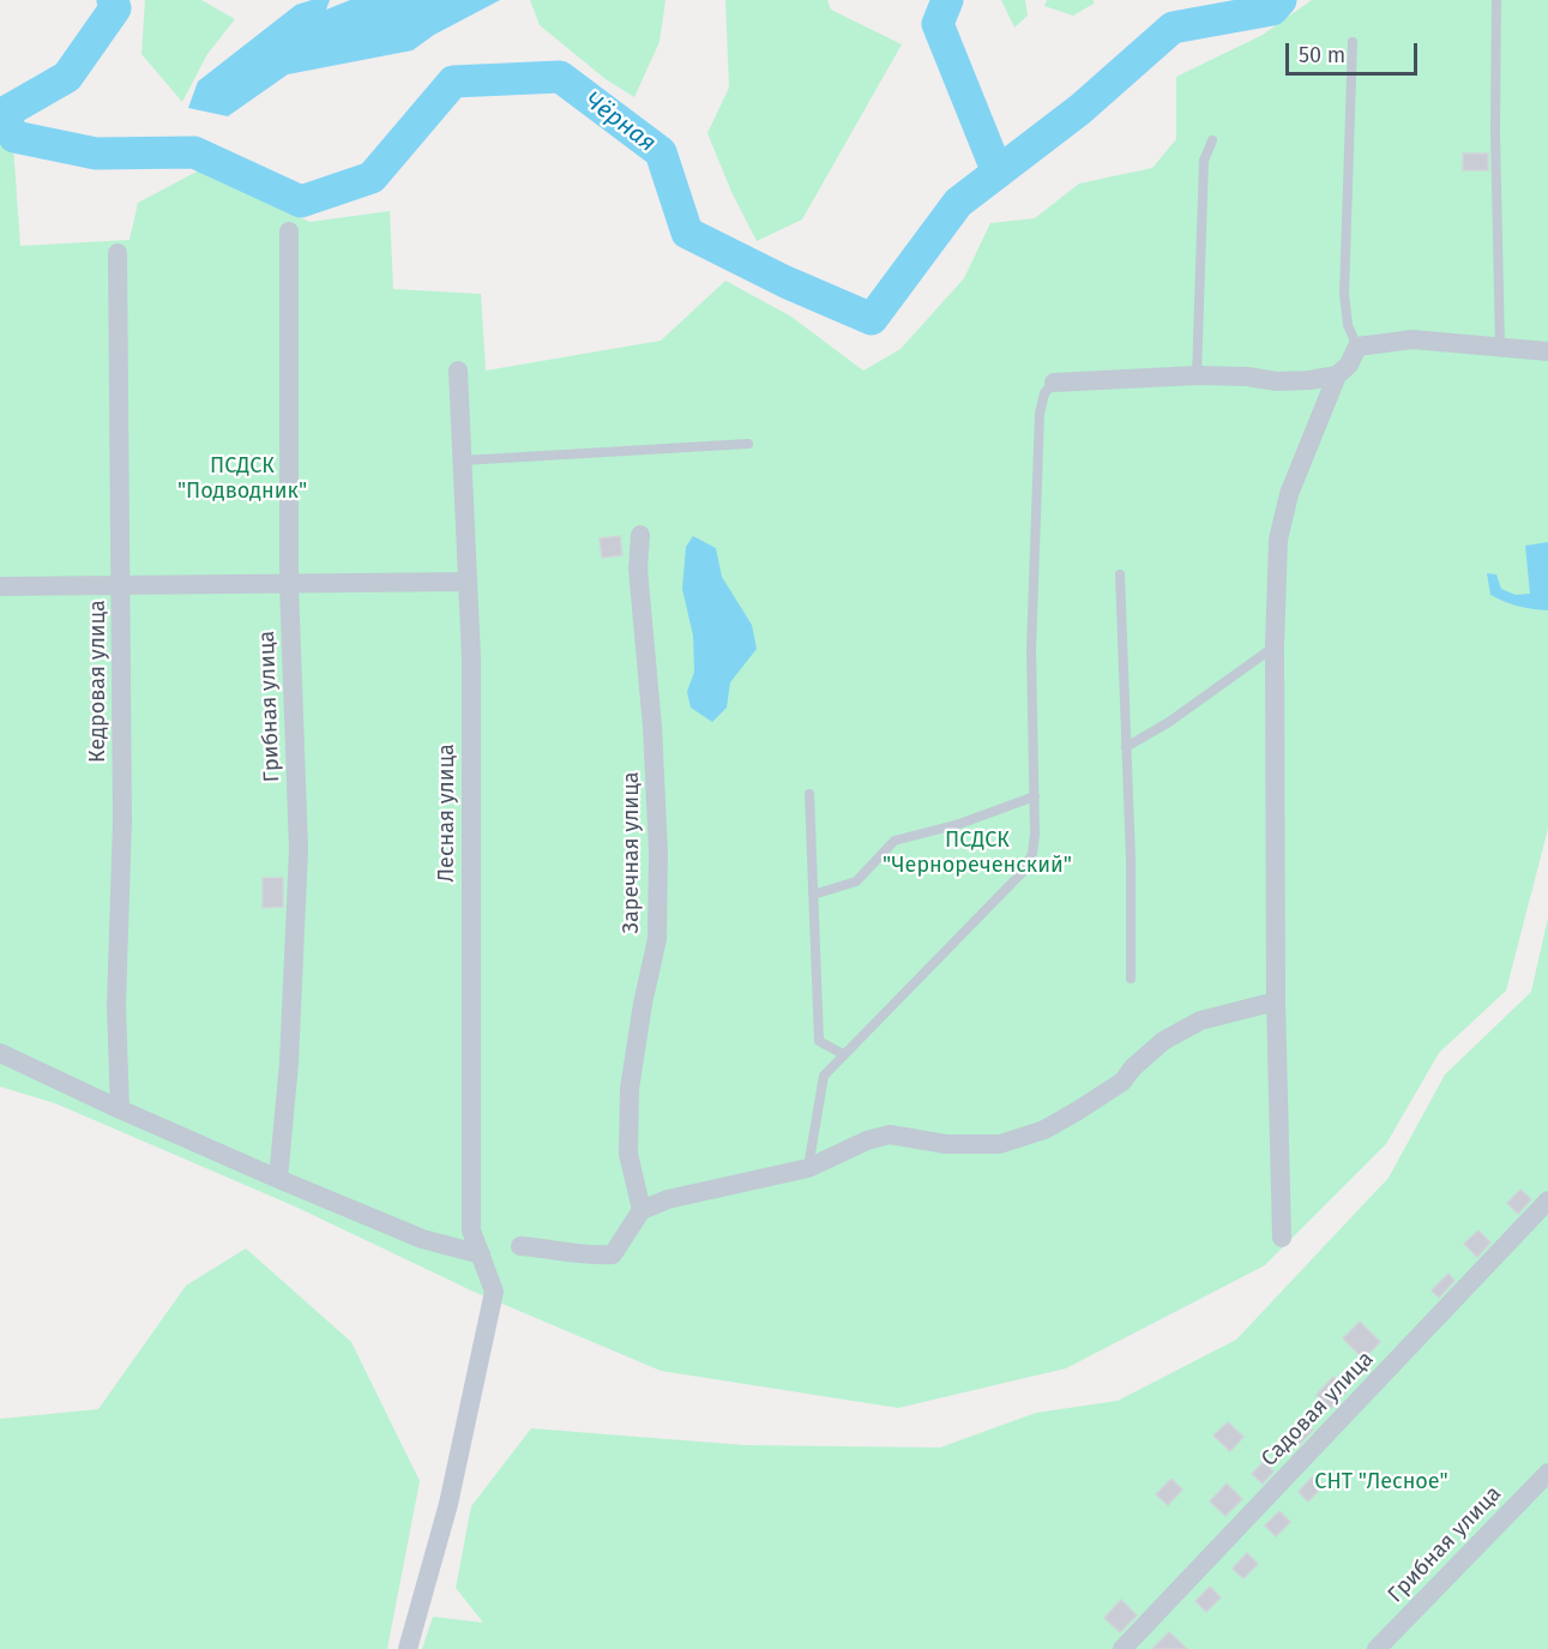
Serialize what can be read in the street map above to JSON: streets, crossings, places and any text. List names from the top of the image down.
{
  "streets": {
    "street": [
      "Кедровая улица",
      "Грибная улица",
      "Лесная улица",
      "Заречная улица",
      "Садовая улица"
    ]
  },
  "water": ["Чёрная"],
  "parks": ["ПСДСК \"Подводник\"", "ПСДСК \"Чернореченский\"", "СНТ \"Лесное\""],
  "scale_bar": "50 m"
}
